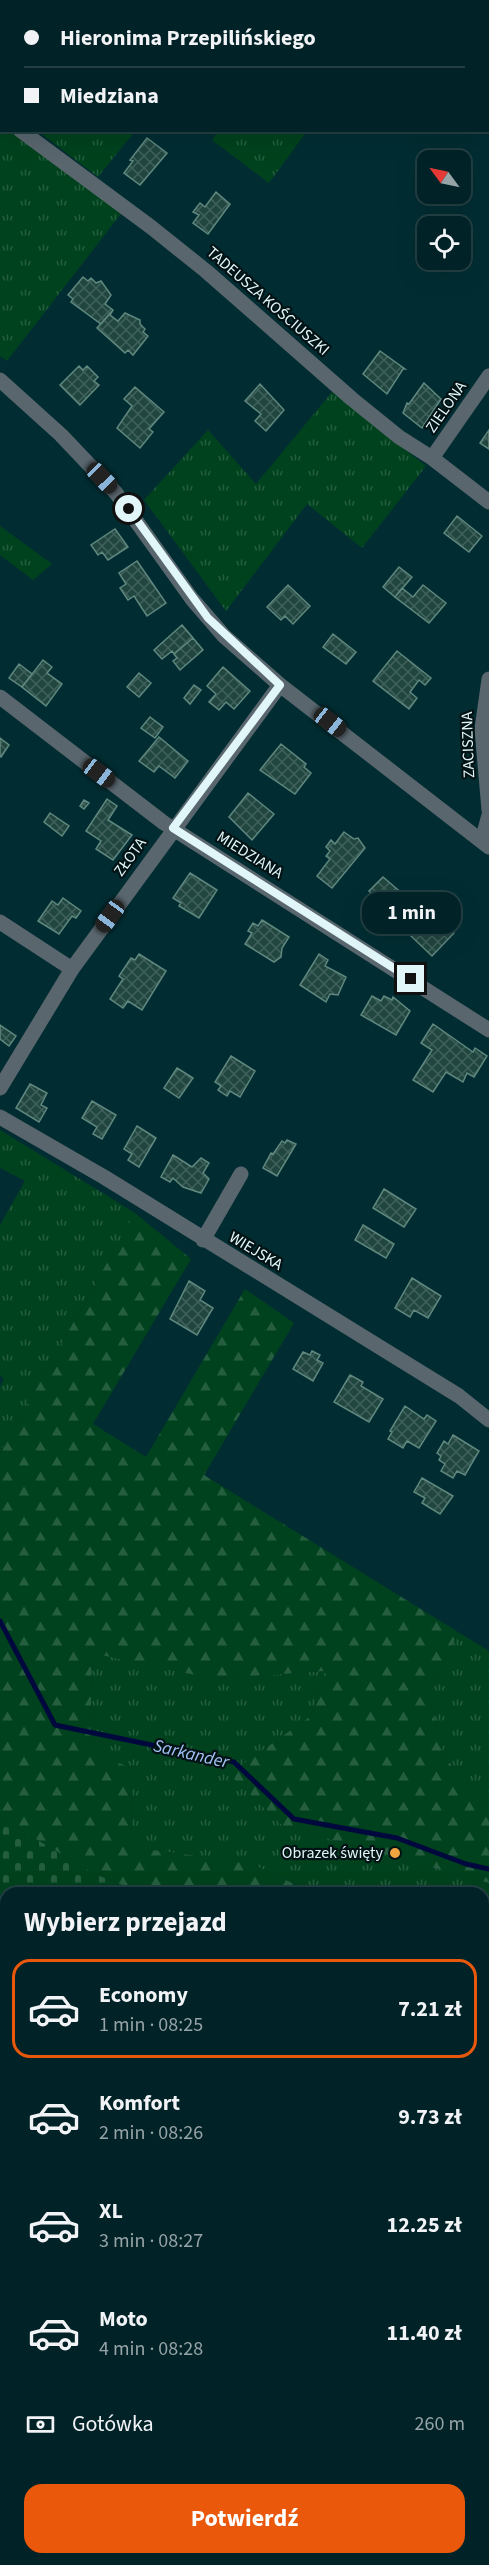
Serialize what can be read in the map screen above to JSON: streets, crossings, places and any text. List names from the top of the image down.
{
  "streets": {
    "street": [
      "TADEUSZA KOŚCIUSZKI",
      "ZIELONA",
      "ZACISZNA",
      "MIEDZIANA",
      "ZŁOTA",
      "WIEJSKA"
    ]
  },
  "crossings": [
    ["TADEUSZA KOŚCIUSZKI", "ZIELONA"],
    ["MIEDZIANA", "ZŁOTA"]
  ],
  "water": ["Sarkander"],
  "places": ["Obrazek święty"],
  "north": "top left",
  "page": {
    "banner": ["Hieronima Przepilińskiego", "Miedziana"],
    "bubble": "1 min",
    "heading": "Wybierz przejazd",
    "list": [
      {
        "name": "Economy",
        "note": "1 min · 08:25",
        "value": "7.21 zł"
      },
      {
        "name": "Komfort",
        "note": "2 min · 08:26",
        "value": "9.73 zł"
      },
      {
        "name": "XL",
        "note": "3 min · 08:27",
        "value": "12.25 zł"
      },
      {
        "name": "Moto",
        "note": "4 min · 08:28",
        "value": "11.40 zł"
      }
    ],
    "pay": ["Gotówka", "260 m"],
    "buttons": "Potwierdź"
  }
}
